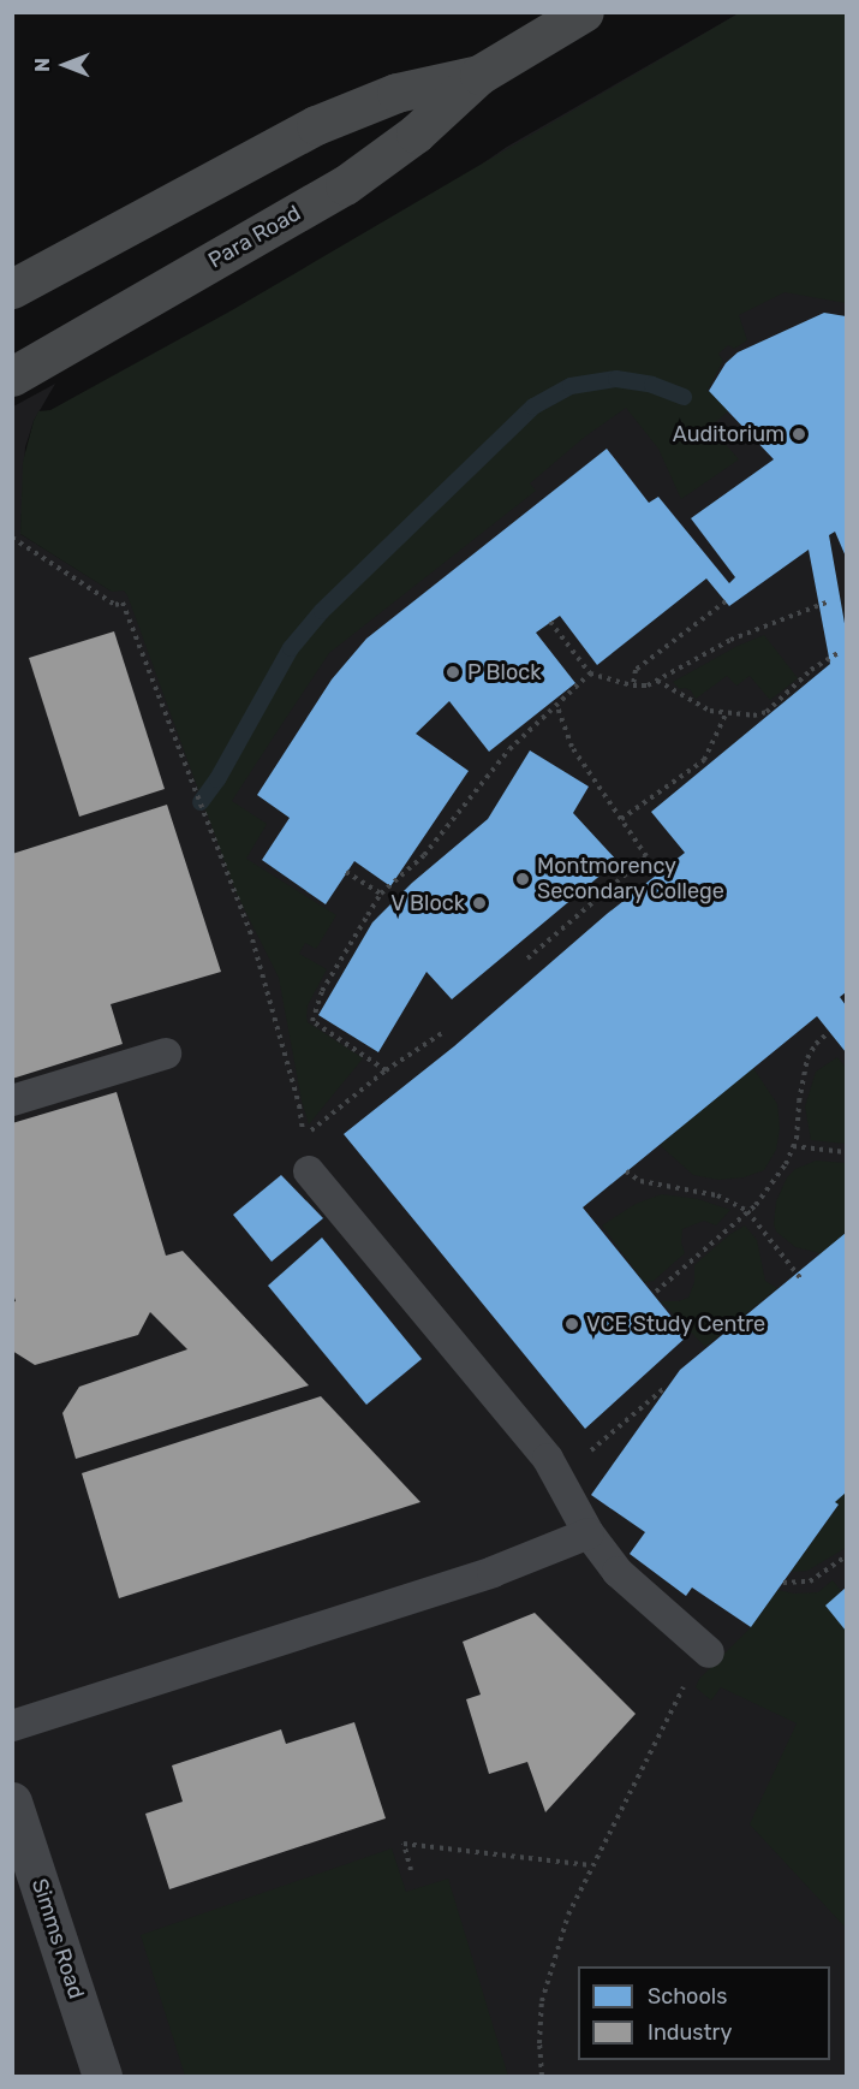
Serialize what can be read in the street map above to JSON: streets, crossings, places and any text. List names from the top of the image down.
{
  "streets": {
    "main road": ["Para Road"],
    "street": ["Simms Road"]
  },
  "places": [
    "Auditorium",
    "P Block",
    "Montmorency Secondary College",
    "V Block",
    "VCE Study Centre"
  ],
  "legend": ["Schools", "Industry"],
  "north": "left"
}
